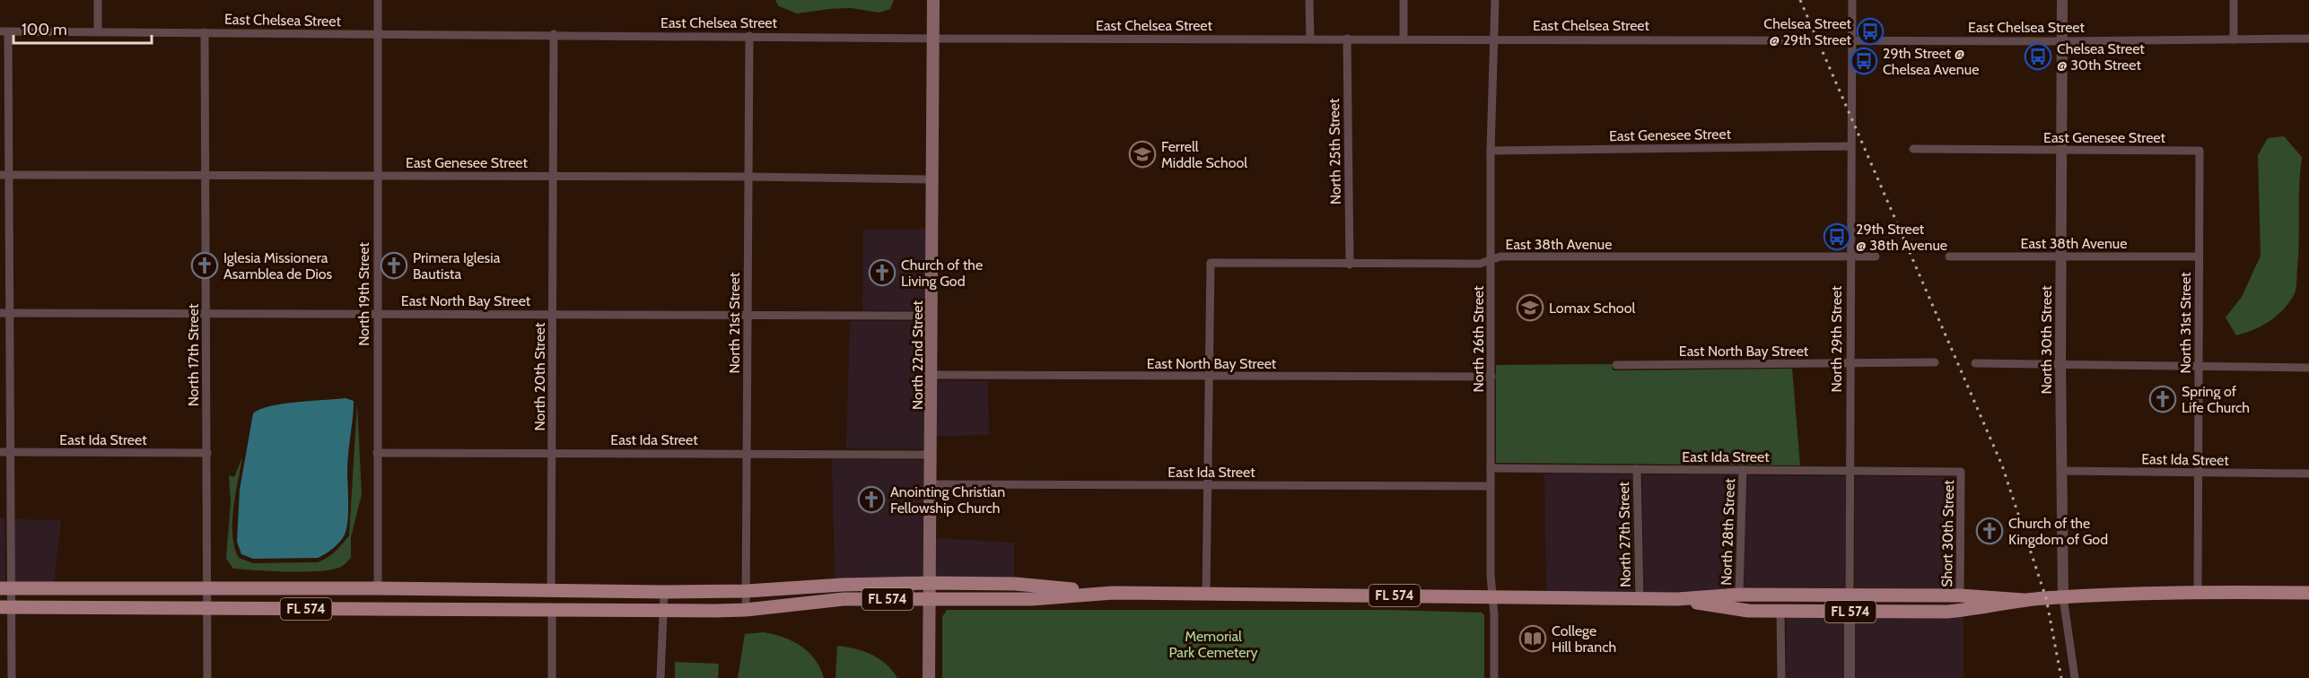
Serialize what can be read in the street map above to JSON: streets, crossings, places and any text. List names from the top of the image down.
{
  "streets": {
    "main road": ["North 22nd Street", "FL 574"],
    "street": [
      "East Chelsea Street",
      "East Genesee Street",
      "North 25th Street",
      "East 38th Avenue",
      "North 19th Street",
      "East North Bay Street",
      "North 21st Street",
      "North 31st Street",
      "North 26th Street",
      "North 29th Street",
      "North 30th Street",
      "North 17th Street",
      "North 20th Street",
      "East Ida Street",
      "North 28th Street",
      "Short 30th Street",
      "North 27th Street"
    ]
  },
  "crossings": [
    ["East Chelsea Street", "North 25th Street"],
    ["East Chelsea Street", "North 19th Street"],
    ["East Chelsea Street", "North 21st Street"],
    ["East Chelsea Street", "North 26th Street"],
    ["East Chelsea Street", "North 29th Street"],
    ["East Chelsea Street", "North 30th Street"],
    ["East Chelsea Street", "North 17th Street"],
    ["East Chelsea Street", "North 22nd Street"],
    ["East Chelsea Street", "North 20th Street"],
    ["East Genesee Street", "North 19th Street"],
    ["East Genesee Street", "North 21st Street"],
    ["East Genesee Street", "North 31st Street"],
    ["East Genesee Street", "North 26th Street"],
    ["East Genesee Street", "North 29th Street"],
    ["East Genesee Street", "North 30th Street"],
    ["East Genesee Street", "North 17th Street"],
    ["East Genesee Street", "North 22nd Street"],
    ["East Genesee Street", "North 20th Street"],
    ["North 25th Street", "East 38th Avenue"],
    ["East 38th Avenue", "East North Bay Street"],
    ["East 38th Avenue", "North 31st Street"],
    ["East 38th Avenue", "North 26th Street"],
    ["East 38th Avenue", "North 29th Street"],
    ["East 38th Avenue", "North 30th Street"],
    ["North 19th Street", "East North Bay Street"],
    ["North 19th Street", "East Ida Street"],
    ["North 19th Street", "FL 574"],
    ["East North Bay Street", "North 21st Street"],
    ["East North Bay Street", "North 26th Street"],
    ["East North Bay Street", "North 29th Street"],
    ["East North Bay Street", "North 17th Street"],
    ["East North Bay Street", "North 22nd Street"],
    ["East North Bay Street", "North 20th Street"],
    ["North 21st Street", "East Ida Street"],
    ["North 21st Street", "FL 574"],
    ["North 31st Street", "East Ida Street"],
    ["North 31st Street", "FL 574"],
    ["North 26th Street", "East Ida Street"],
    ["North 26th Street", "FL 574"],
    ["North 29th Street", "East Ida Street"],
    ["North 29th Street", "FL 574"],
    ["North 30th Street", "East Ida Street"],
    ["North 30th Street", "FL 574"],
    ["North 17th Street", "East Ida Street"],
    ["North 17th Street", "FL 574"],
    ["North 22nd Street", "East Ida Street"],
    ["North 22nd Street", "FL 574"],
    ["North 20th Street", "East Ida Street"],
    ["North 20th Street", "FL 574"],
    ["East Ida Street", "North 28th Street"],
    ["East Ida Street", "Short 30th Street"],
    ["East Ida Street", "North 27th Street"],
    ["North 28th Street", "FL 574"],
    ["Short 30th Street", "FL 574"],
    ["North 27th Street", "FL 574"]
  ],
  "parks": ["Memorial Park Cemetery"],
  "places": {
    "bus stop": [
      "Chelsea Street @ 29th Street",
      "Chelsea Street @ 30th Street",
      "29th Street @ Chelsea Avenue",
      "29th Street @ 38th Avenue"
    ],
    "school or university": ["Ferrell Middle School", "Lomax School"],
    "church": [
      "Iglesia Missionera Asamblea de Dios",
      "Primera Iglesia Bautista",
      "Church of the Living God",
      "Spring of Life Church",
      "Anointing Christian Fellowship Church",
      "Church of the Kingdom of God"
    ],
    "library": ["College Hill branch"]
  },
  "scale_bar": "100 m"
}
